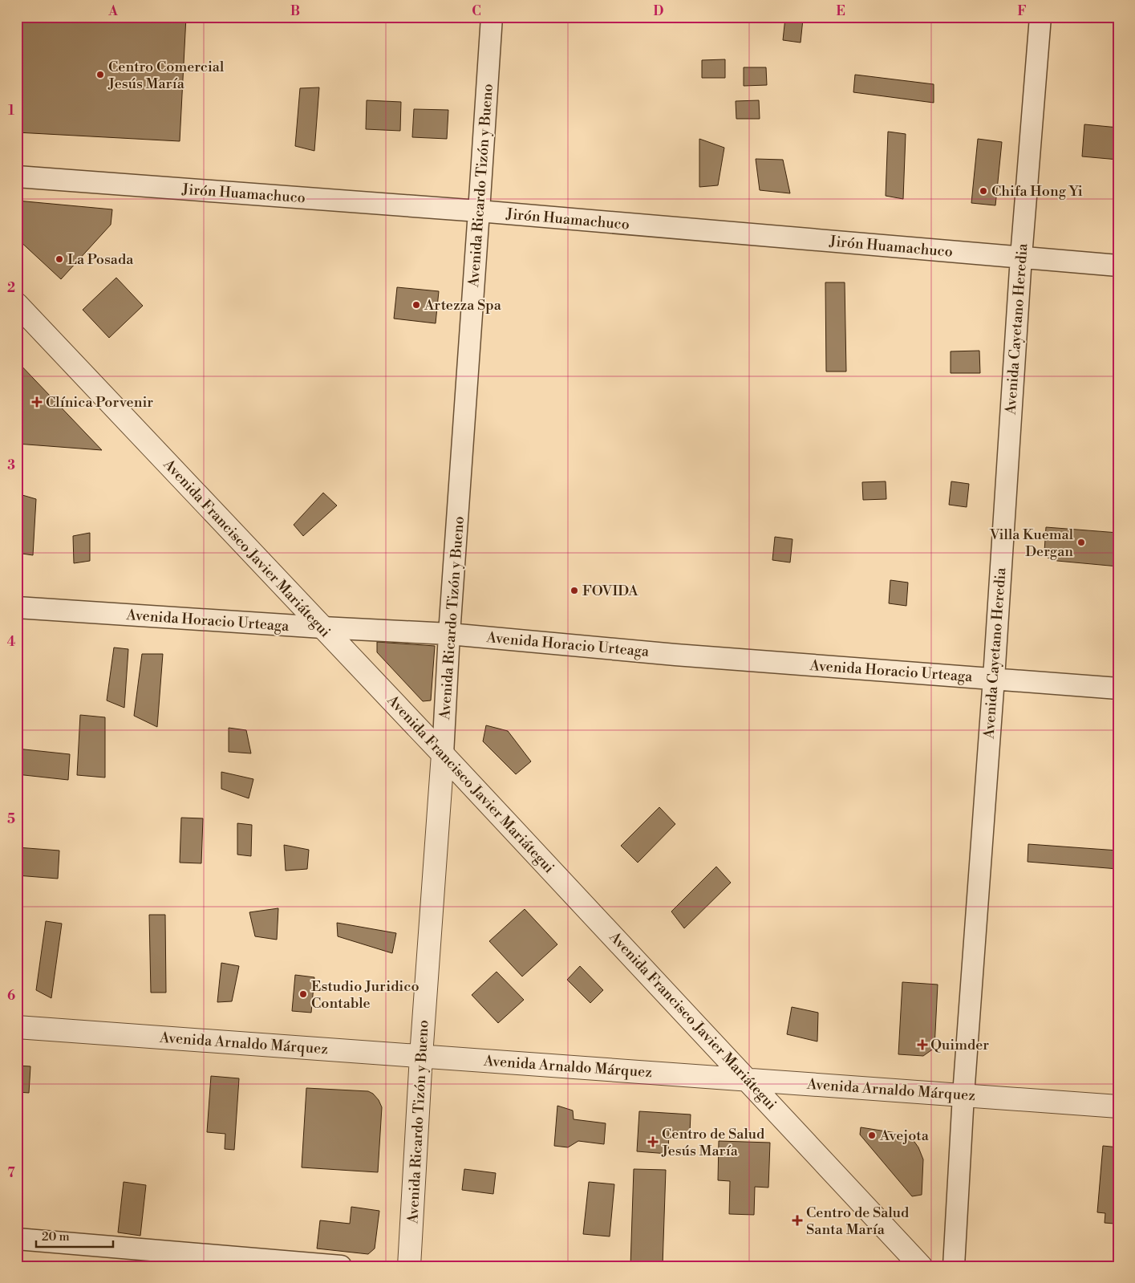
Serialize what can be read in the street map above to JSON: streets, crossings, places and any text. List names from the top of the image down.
{
  "streets": {
    "street": [
      "Avenida Ricardo Tizón y Bueno",
      "Jirón Huamachuco",
      "Avenida Cayetano Heredia",
      "Avenida Francisco Javier Mariátegui",
      "Avenida Horacio Urteaga",
      "Avenida Arnaldo Márquez"
    ]
  },
  "crossings": [
    ["Avenida Ricardo Tizón y Bueno", "Jirón Huamachuco"],
    ["Avenida Ricardo Tizón y Bueno", "Avenida Francisco Javier Mariátegui"],
    ["Avenida Ricardo Tizón y Bueno", "Avenida Horacio Urteaga"],
    ["Avenida Ricardo Tizón y Bueno", "Avenida Arnaldo Márquez"],
    ["Jirón Huamachuco", "Avenida Cayetano Heredia"],
    ["Avenida Cayetano Heredia", "Avenida Horacio Urteaga"],
    ["Avenida Cayetano Heredia", "Avenida Arnaldo Márquez"],
    ["Avenida Francisco Javier Mariátegui", "Avenida Horacio Urteaga"],
    ["Avenida Francisco Javier Mariátegui", "Avenida Arnaldo Márquez"]
  ],
  "places": {
    "other": [
      "Centro Comercial Jesús María",
      "Chifa Hong Yi",
      "La Posada",
      "Artezza Spa",
      "Villa Kuemal Dergan",
      "FOVIDA",
      "Estudio Juridico Contable",
      "Avejota"
    ],
    "health": [
      "Clínica Porvenir",
      "Quimder",
      "Centro de Salud Jesús María",
      "Centro de Salud Santa María"
    ]
  },
  "scale_bar": "20 m",
  "grid": {
    "columns": [
      "A",
      "B",
      "C",
      "D",
      "E",
      "F"
    ],
    "rows": [
      "1",
      "2",
      "3",
      "4",
      "5",
      "6",
      "7"
    ]
  }
}
